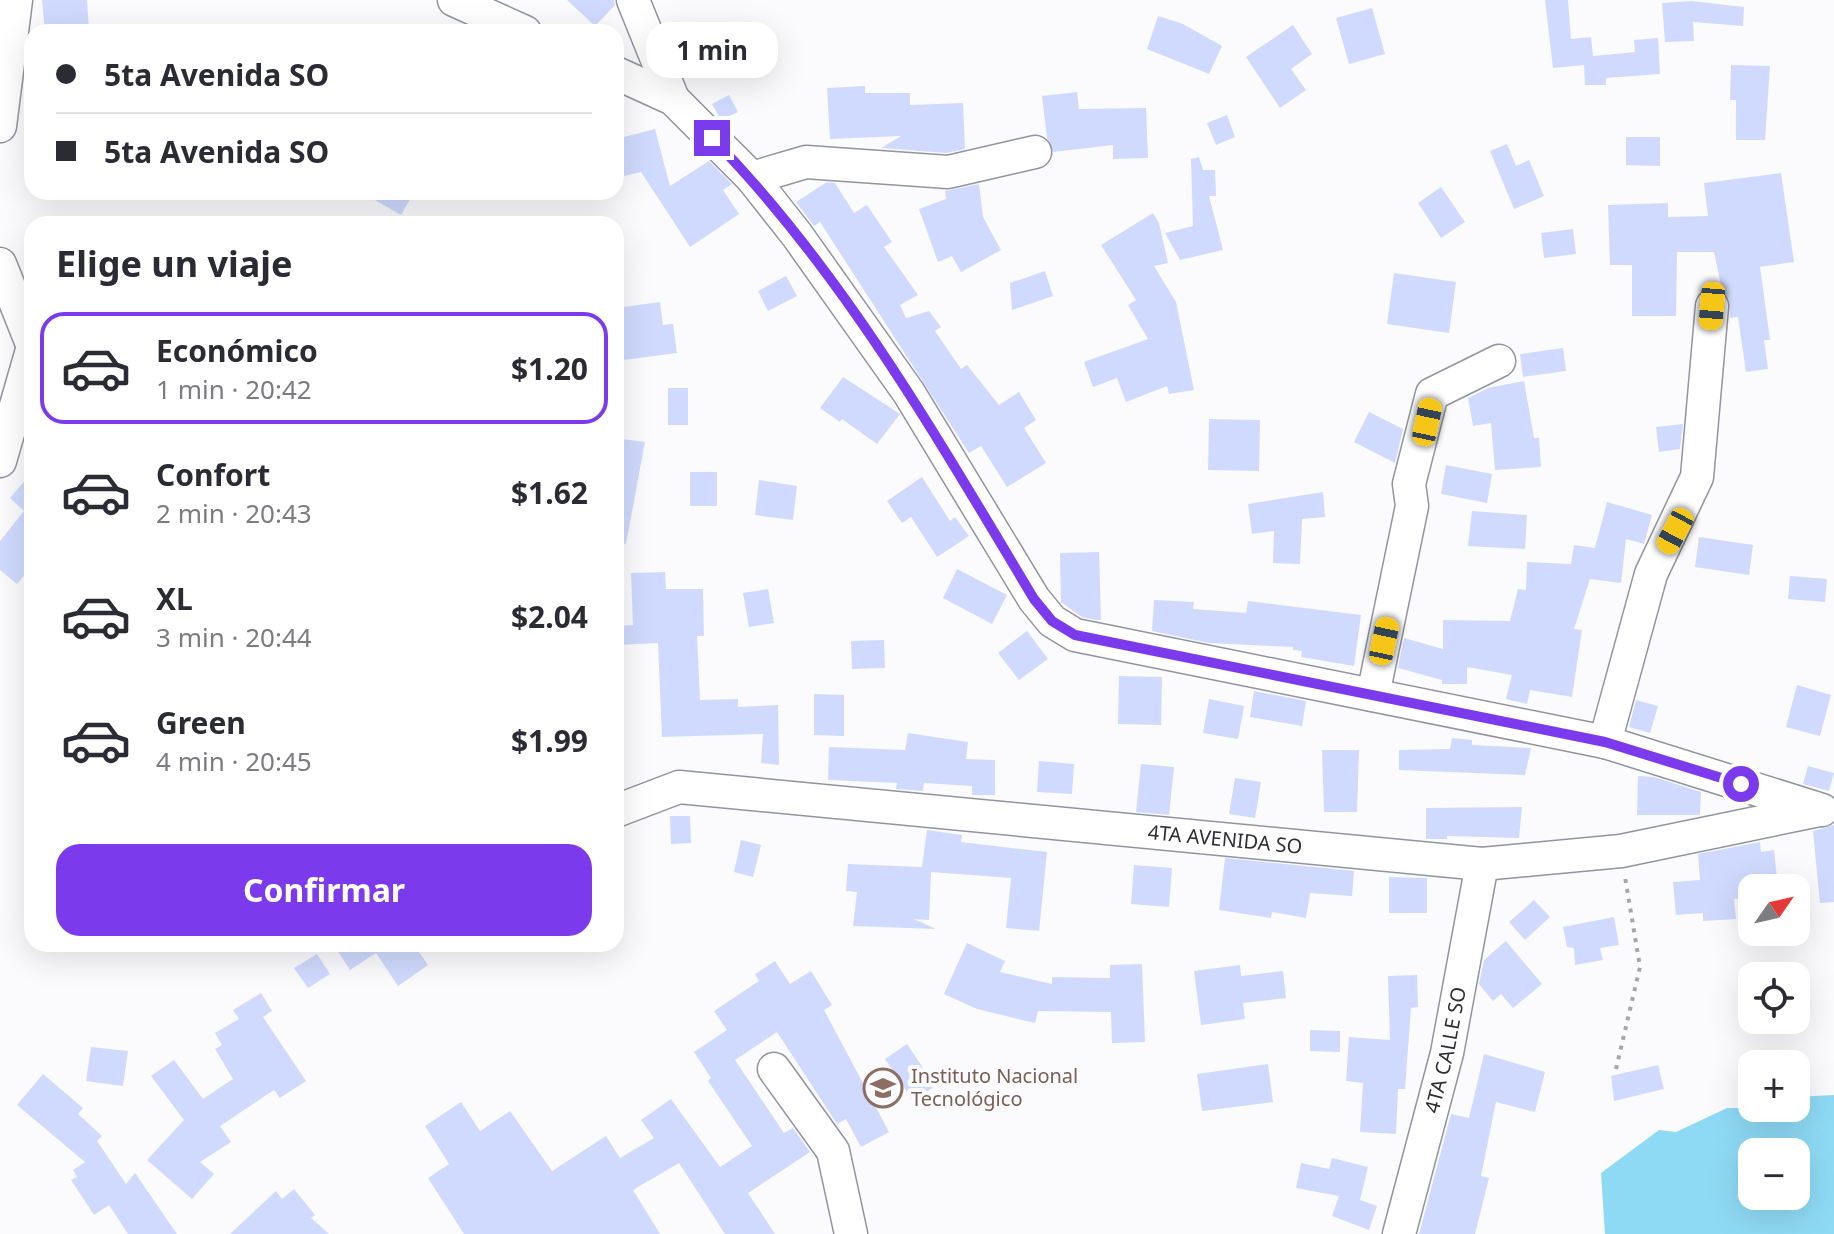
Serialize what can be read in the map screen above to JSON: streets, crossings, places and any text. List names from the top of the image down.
{
  "streets": {
    "street": ["4TA AVENIDA SO", "4TA CALLE SO"]
  },
  "crossings": [
    ["4TA AVENIDA SO", "4TA CALLE SO"]
  ],
  "places": {
    "school or university": ["Instituto Nacional Tecnológico"]
  },
  "north": "top right",
  "page": {
    "bubble": "1 min",
    "banner": ["5ta Avenida SO", "5ta Avenida SO"],
    "heading": "Elige un viaje",
    "list": [
      {
        "name": "Económico",
        "note": "1 min · 20:42",
        "value": "$1.20"
      },
      {
        "name": "Confort",
        "note": "2 min · 20:43",
        "value": "$1.62"
      },
      {
        "name": "XL",
        "note": "3 min · 20:44",
        "value": "$2.04"
      },
      {
        "name": "Green",
        "note": "4 min · 20:45",
        "value": "$1.99"
      }
    ],
    "buttons": "Confirmar",
    "map_buttons": ["+", "−"]
  }
}
